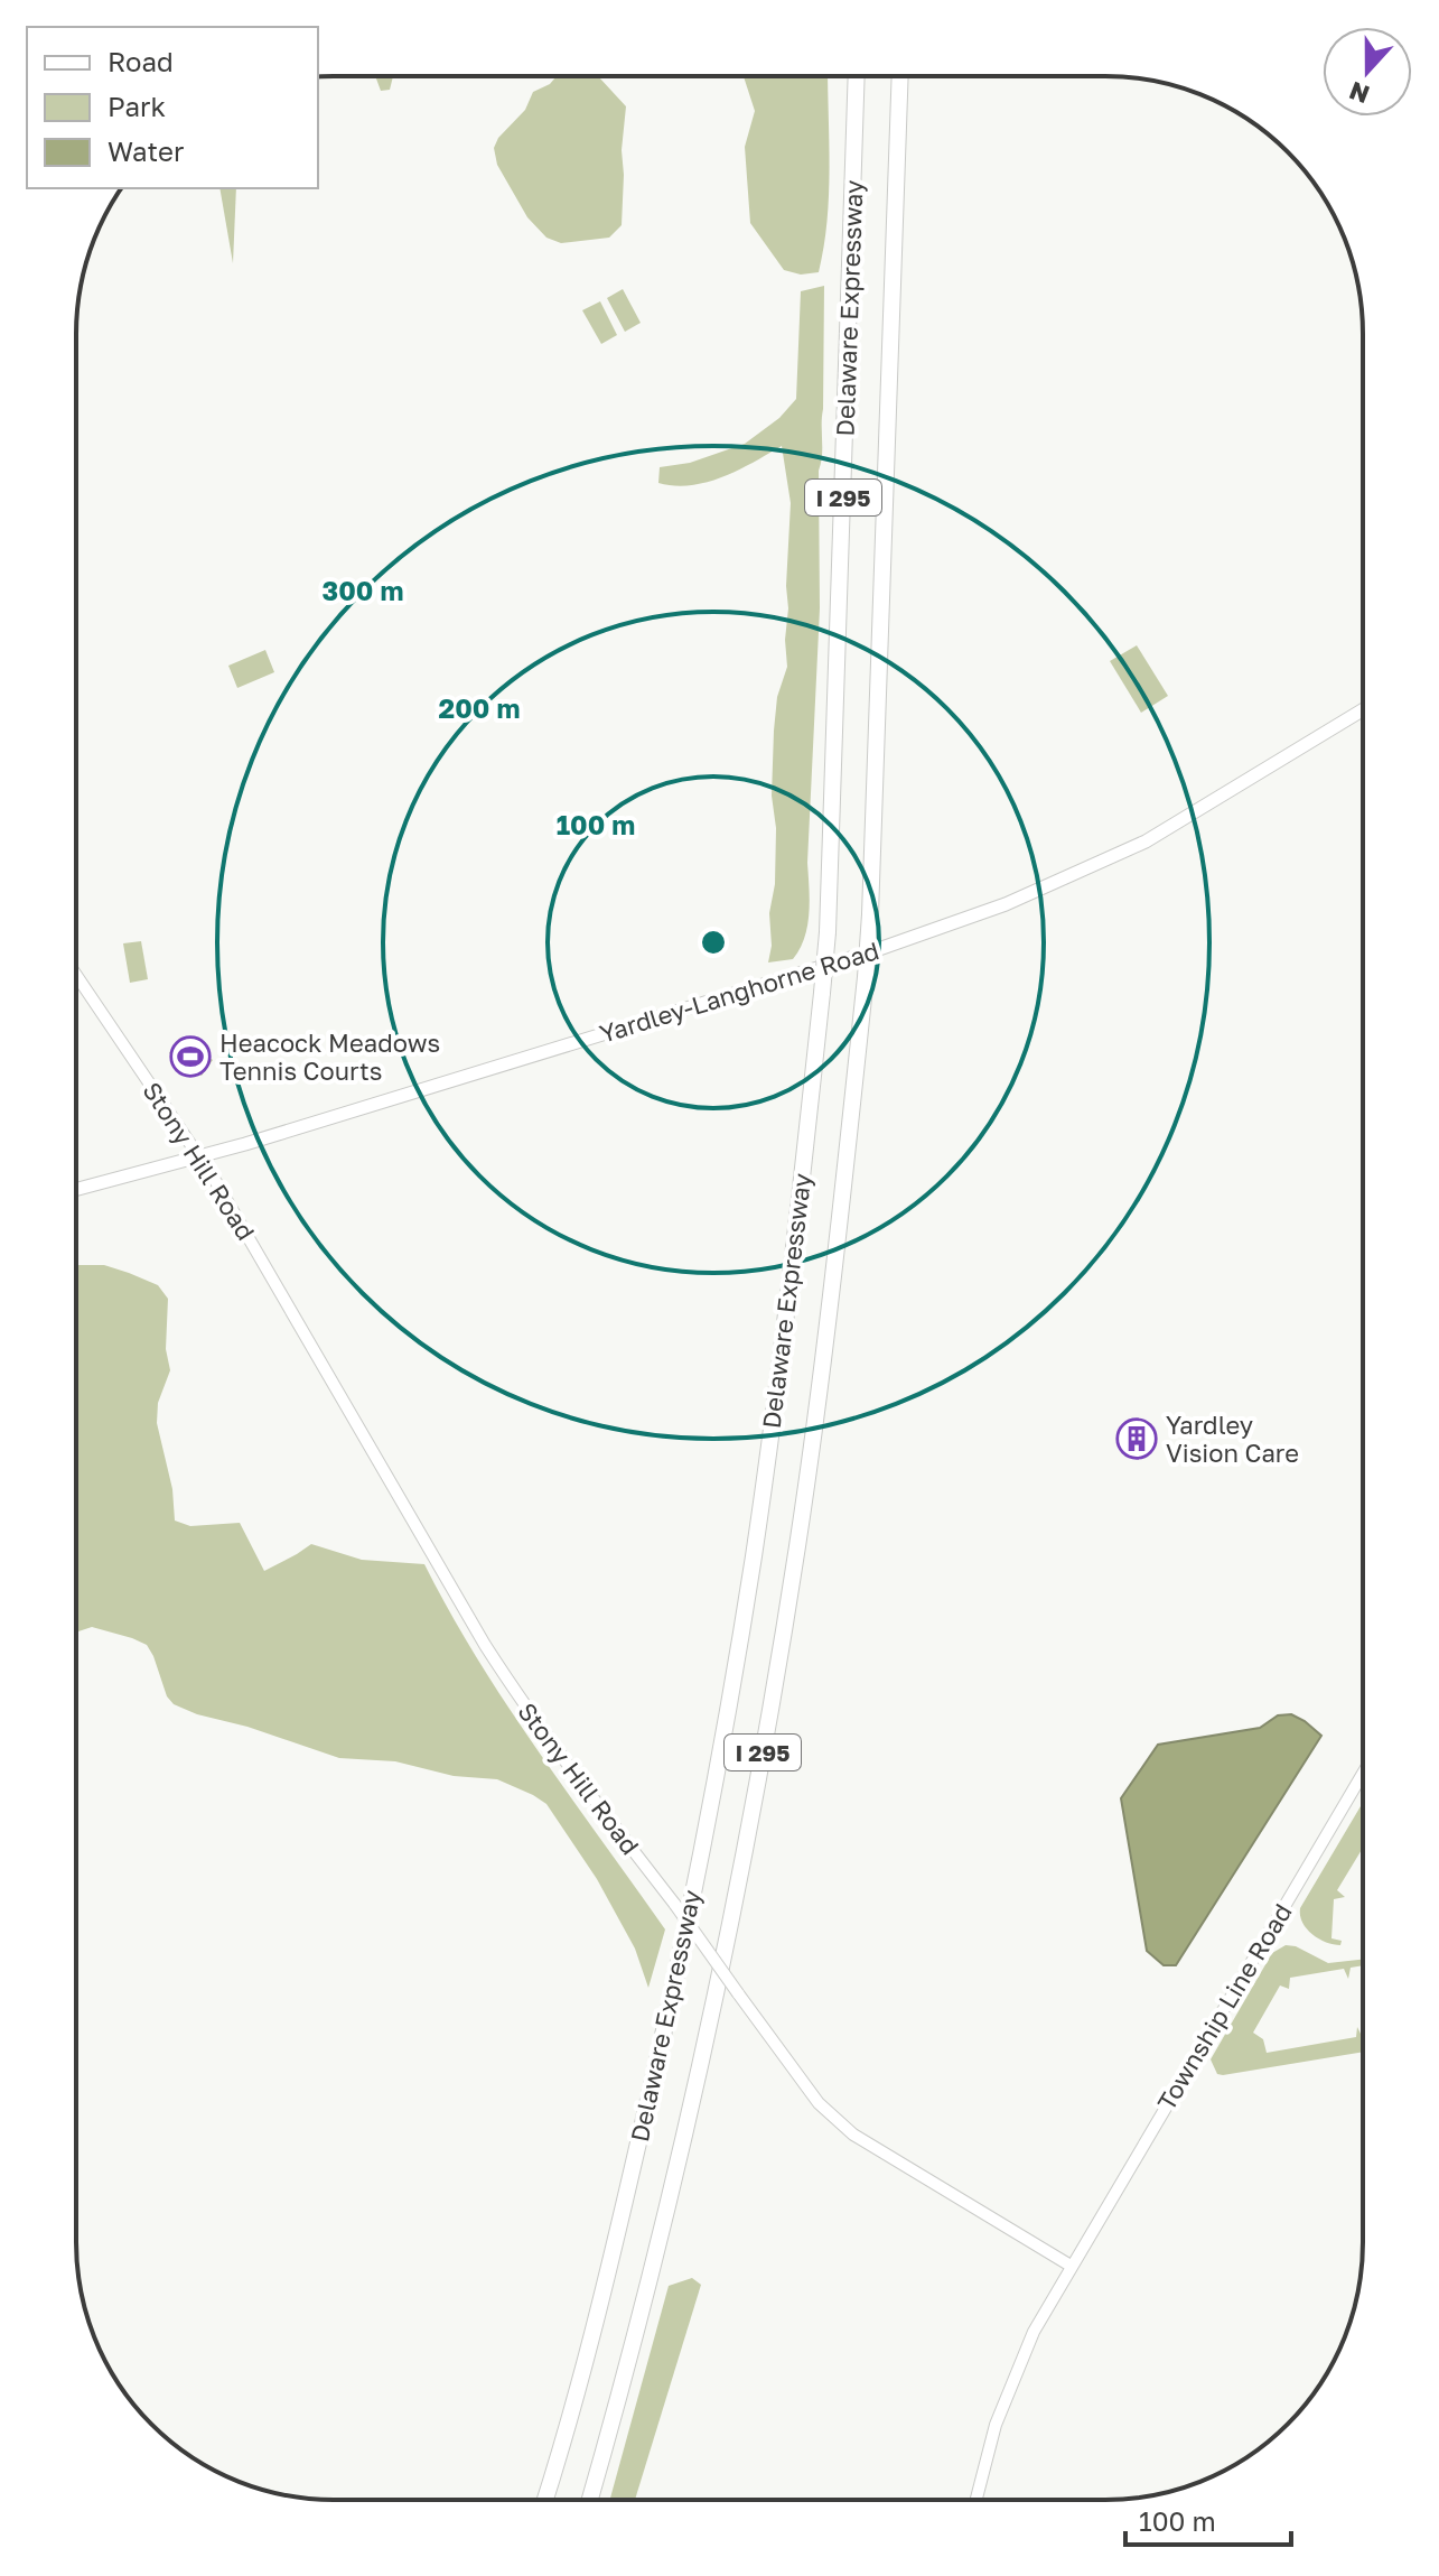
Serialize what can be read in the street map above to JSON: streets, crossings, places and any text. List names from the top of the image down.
{
  "streets": {
    "highway": ["Delaware Expressway", "I 295"],
    "main road": ["Yardley-Langhorne Road"],
    "street": ["Stony Hill Road", "Township Line Road"]
  },
  "crossings": [
    ["Yardley-Langhorne Road", "Stony Hill Road"],
    ["Stony Hill Road", "Township Line Road"]
  ],
  "places": {
    "sports": ["Heacock Meadows Tennis Courts"],
    "building": ["Yardley Vision Care"]
  },
  "legend": ["Road", "Park", "Water"],
  "scale_bar": "100 m",
  "north": "bottom",
  "rings": ["300 m", "200 m", "100 m"]
}
